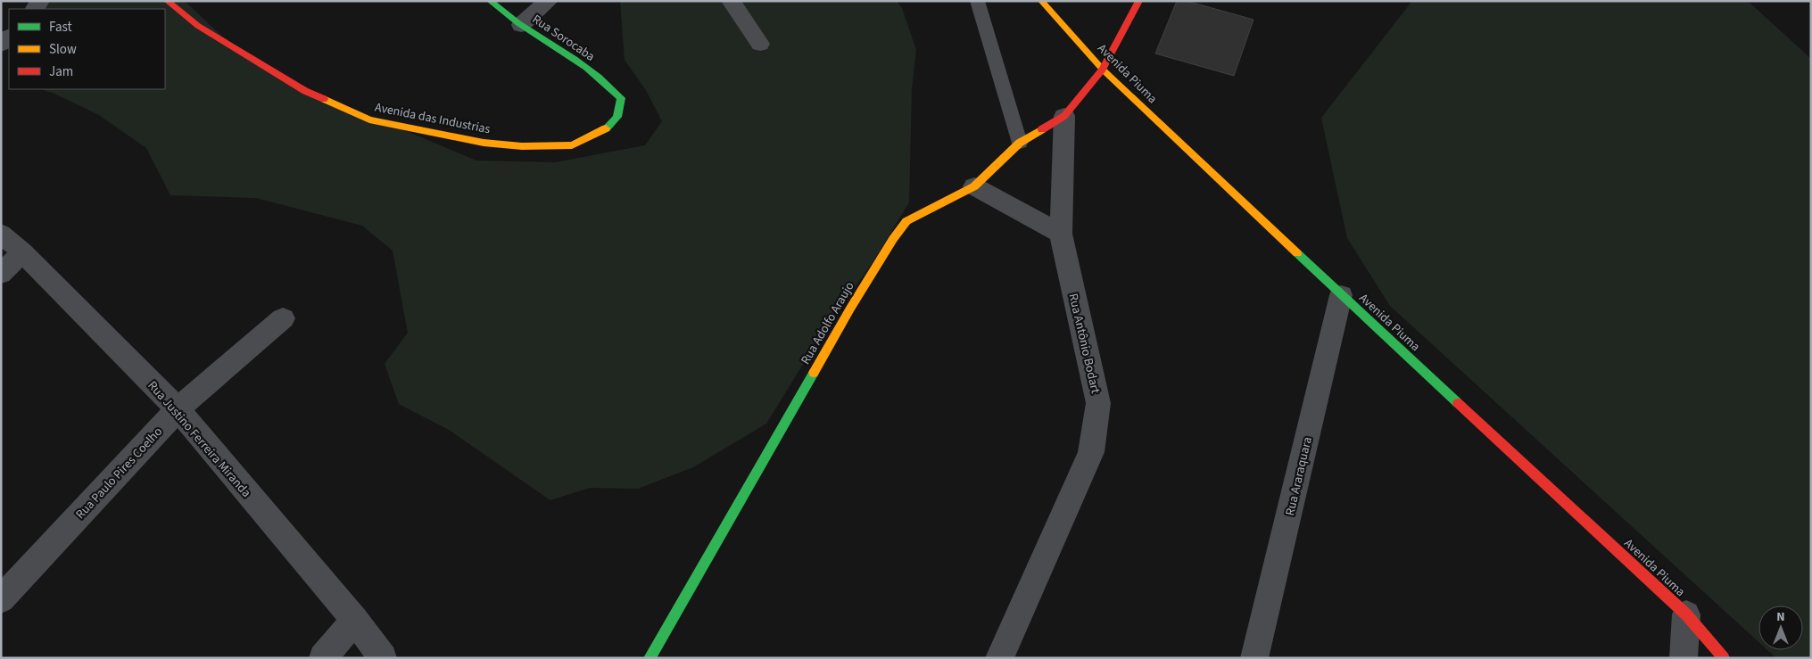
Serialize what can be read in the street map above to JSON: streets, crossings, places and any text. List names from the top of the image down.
{
  "streets": {
    "street": [
      "Rua Sorocaba",
      "Avenida Piuma",
      "Avenida das Industrias",
      "Rua Adolfo Araujo",
      "Rua Antônio Bodart",
      "Rua Justino Ferreira Miranda",
      "Rua Paulo Pires Coelho",
      "Rua Araraquara"
    ]
  },
  "crossings": [
    ["Rua Sorocaba", "Avenida das Industrias"],
    ["Avenida Piuma", "Rua Adolfo Araujo"],
    ["Avenida Piuma", "Rua Araraquara"],
    ["Rua Adolfo Araujo", "Rua Antônio Bodart"],
    ["Rua Justino Ferreira Miranda", "Rua Paulo Pires Coelho"]
  ],
  "legend": ["Fast", "Slow", "Jam"],
  "north": "top"
}
